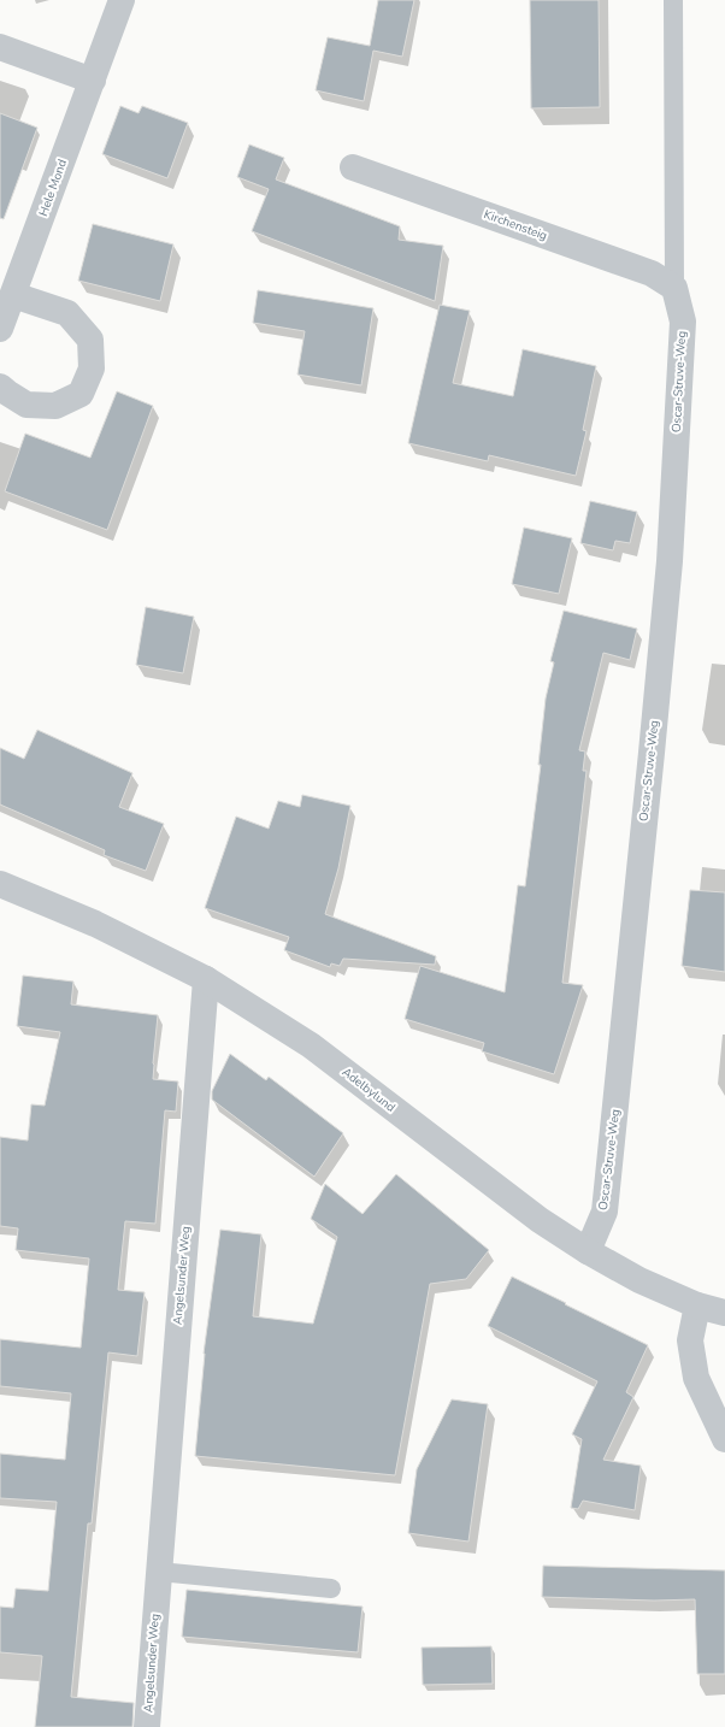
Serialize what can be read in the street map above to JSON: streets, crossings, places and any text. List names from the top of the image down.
{
  "streets": {
    "street": [
      "Hele Mond",
      "Kirchensteig",
      "Oscar-Struve-Weg",
      "Adelbylund",
      "Angelsunder Weg"
    ]
  },
  "crossings": [
    ["Kirchensteig", "Oscar-Struve-Weg"],
    ["Oscar-Struve-Weg", "Adelbylund"],
    ["Adelbylund", "Angelsunder Weg"]
  ]
}
